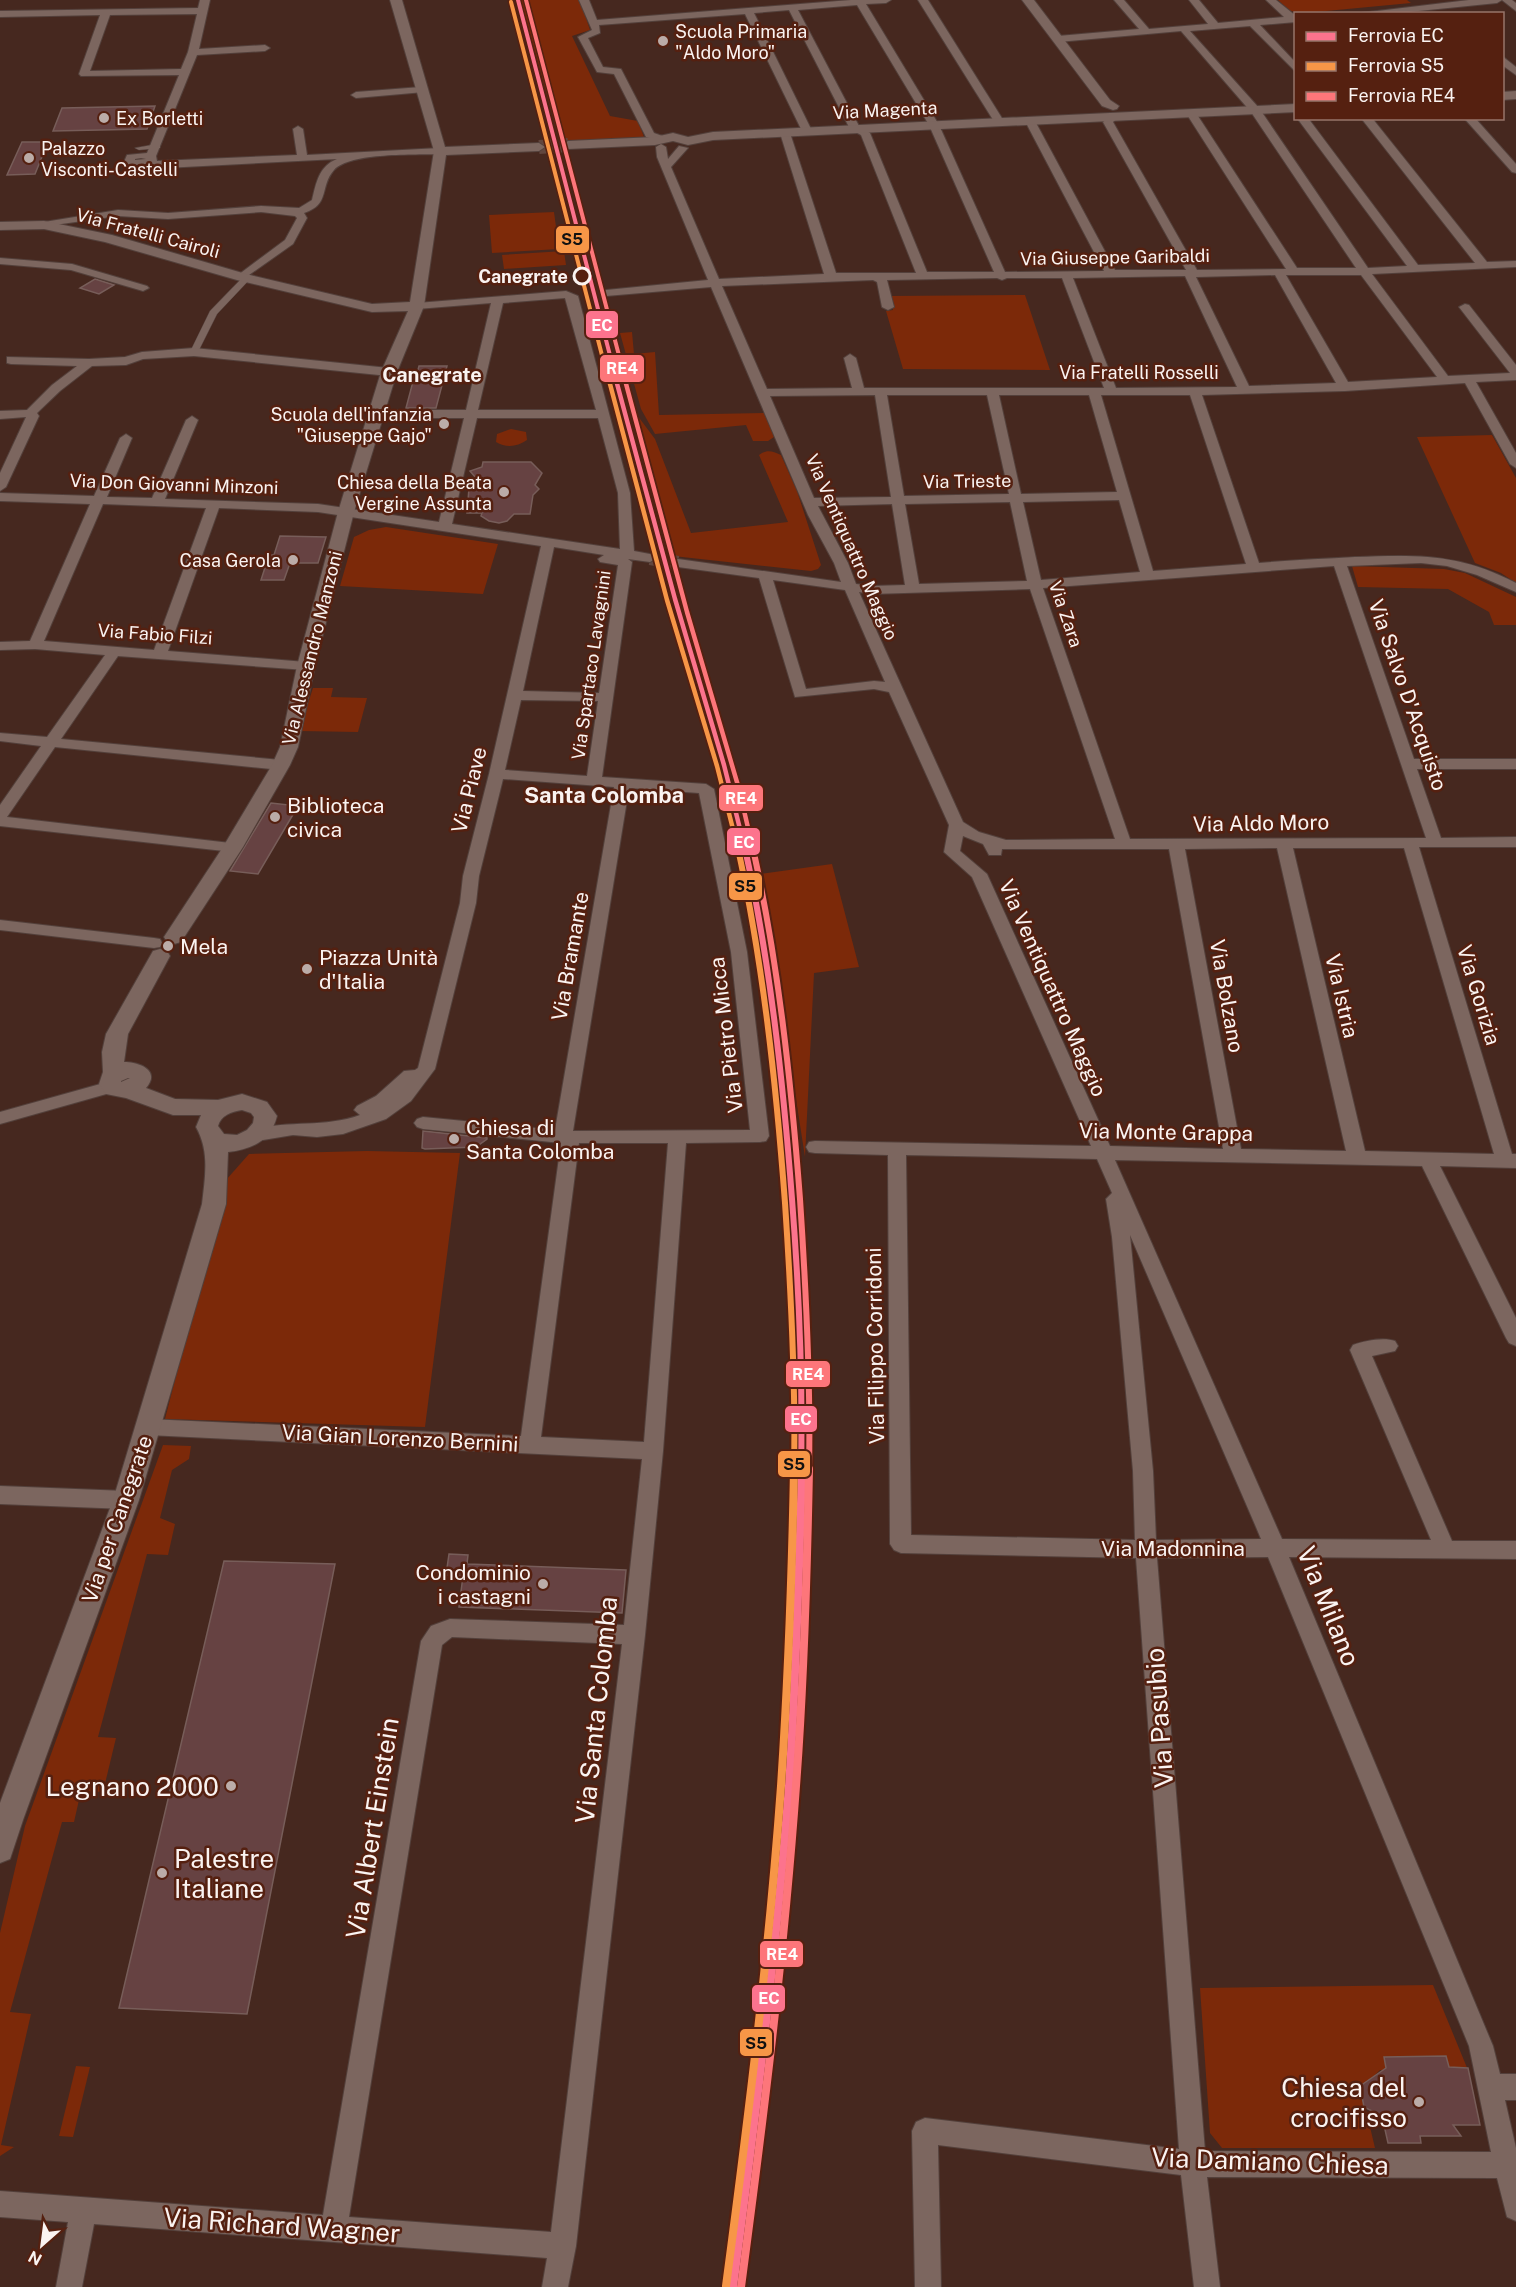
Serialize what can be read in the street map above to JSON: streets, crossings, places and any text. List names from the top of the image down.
{
  "streets": {
    "street": [
      "Via Magenta",
      "Via Fratelli Cairoli",
      "Via Giuseppe Garibaldi",
      "Via Fratelli Rosselli",
      "Via Trieste",
      "Via Don Giovanni Minzoni",
      "Via Ventiquattro Maggio",
      "Via Zara",
      "Via Fabio Filzi",
      "Via Alessandro Manzoni",
      "Via Spartaco Lavagnini",
      "Via Salvo D'Acquisto",
      "Via Piave",
      "Via Aldo Moro",
      "Via Bramante",
      "Via Gorizia",
      "Via Bolzano",
      "Via Istria",
      "Via Pietro Micca",
      "Via Monte Grappa",
      "Via Filippo Corridoni",
      "Via Gian Lorenzo Bernini",
      "Via per Canegrate",
      "Via Madonnina",
      "Via Milano",
      "Via Santa Colomba",
      "Via Pasubio",
      "Via Albert Einstein",
      "Via Damiano Chiesa",
      "Via Richard Wagner"
    ]
  },
  "crossings": [
    ["Via Magenta", "Via Ventiquattro Maggio"],
    ["Via Fratelli Cairoli", "Via Alessandro Manzoni"],
    ["Via Giuseppe Garibaldi", "Via Ventiquattro Maggio"],
    ["Via Fratelli Rosselli", "Via Ventiquattro Maggio"],
    ["Via Fratelli Rosselli", "Via Zara"],
    ["Via Trieste", "Via Ventiquattro Maggio"],
    ["Via Trieste", "Via Zara"],
    ["Via Don Giovanni Minzoni", "Via Alessandro Manzoni"],
    ["Via Don Giovanni Minzoni", "Via Spartaco Lavagnini"],
    ["Via Don Giovanni Minzoni", "Via Piave"],
    ["Via Ventiquattro Maggio", "Via Aldo Moro"],
    ["Via Ventiquattro Maggio", "Via Monte Grappa"],
    ["Via Ventiquattro Maggio", "Via Milano"],
    ["Via Ventiquattro Maggio", "Via Pasubio"],
    ["Via Zara", "Via Aldo Moro"],
    ["Via Fabio Filzi", "Via Alessandro Manzoni"],
    ["Via Spartaco Lavagnini", "Via Piave"],
    ["Via Salvo D'Acquisto", "Via Aldo Moro"],
    ["Via Piave", "Via per Canegrate"],
    ["Via Aldo Moro", "Via Gorizia"],
    ["Via Aldo Moro", "Via Bolzano"],
    ["Via Aldo Moro", "Via Istria"],
    ["Via Bramante", "Via Pietro Micca"],
    ["Via Bramante", "Via Gian Lorenzo Bernini"],
    ["Via Gorizia", "Via Monte Grappa"],
    ["Via Bolzano", "Via Monte Grappa"],
    ["Via Istria", "Via Monte Grappa"],
    ["Via Pietro Micca", "Via Santa Colomba"],
    ["Via Monte Grappa", "Via Filippo Corridoni"],
    ["Via Monte Grappa", "Via Milano"],
    ["Via Monte Grappa", "Via Pasubio"],
    ["Via Filippo Corridoni", "Via Madonnina"],
    ["Via Gian Lorenzo Bernini", "Via per Canegrate"],
    ["Via Gian Lorenzo Bernini", "Via Santa Colomba"],
    ["Via Madonnina", "Via Milano"],
    ["Via Madonnina", "Via Pasubio"],
    ["Via Milano", "Via Pasubio"],
    ["Via Milano", "Via Damiano Chiesa"],
    ["Via Santa Colomba", "Via Albert Einstein"],
    ["Via Santa Colomba", "Via Richard Wagner"],
    ["Via Pasubio", "Via Damiano Chiesa"],
    ["Via Albert Einstein", "Via Richard Wagner"]
  ],
  "districts": ["Canegrate", "Santa Colomba"],
  "places": [
    "Scuola Primaria \"Aldo Moro\"",
    "Ex Borletti",
    "Palazzo Visconti-Castelli",
    "Canegrate",
    "Scuola dell'infanzia \"Giuseppe Gajo\"",
    "Chiesa della Beata Vergine Assunta",
    "Casa Gerola",
    "Biblioteca civica",
    "Mela",
    "Piazza Unità d'Italia",
    "Chiesa di Santa Colomba",
    "Condominio i castagni",
    "Legnano 2000",
    "Palestre Italiane",
    "Chiesa del crocifisso"
  ],
  "lines": ["rail line EC", "rail line RE4", "rail line S5"],
  "legend": ["Ferrovia EC", "Ferrovia S5", "Ferrovia RE4"],
  "north": "bottom left"
}
